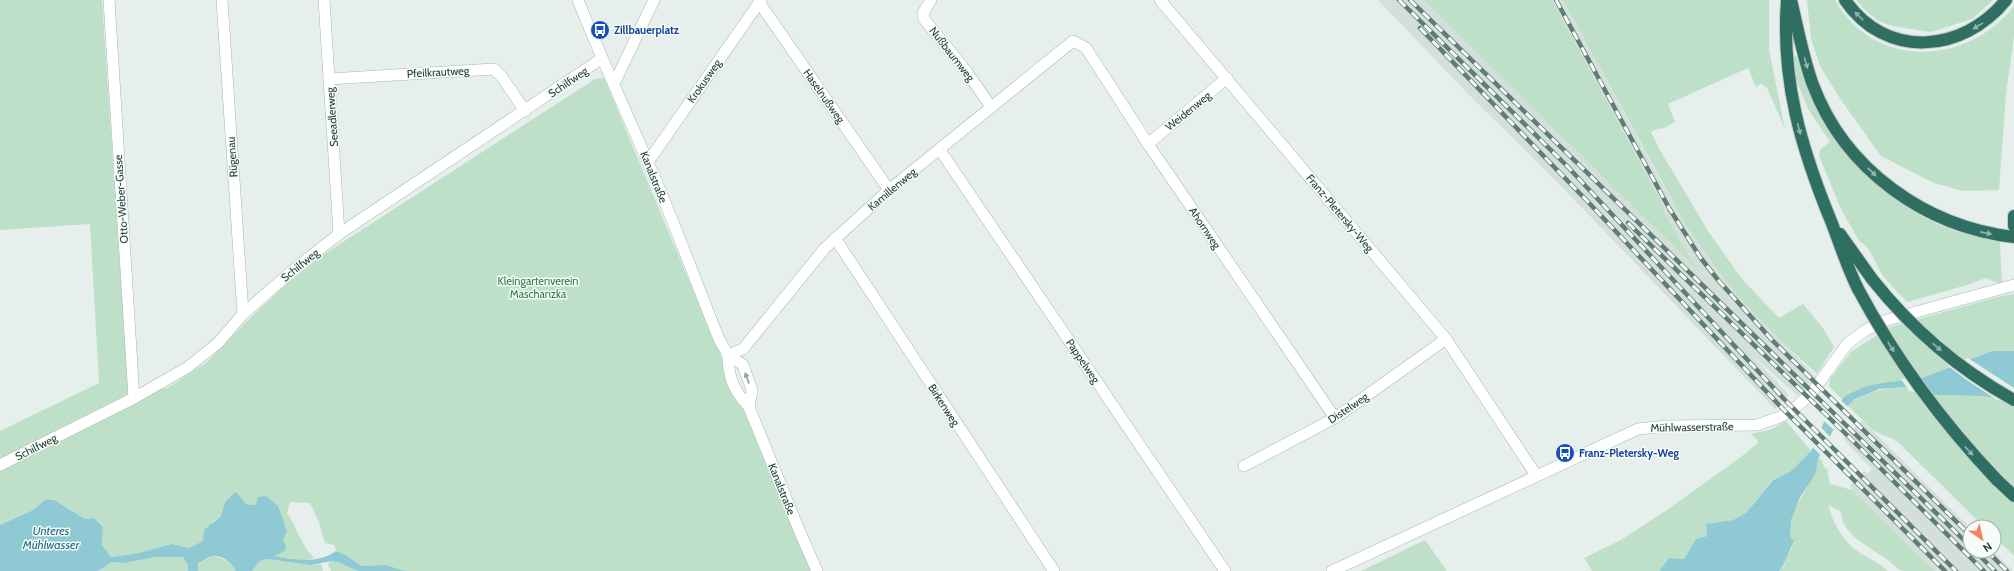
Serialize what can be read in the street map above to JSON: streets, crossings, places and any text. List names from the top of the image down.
{
  "streets": {
    "street": [
      "Nußbaumweg",
      "Pfeilkrautweg",
      "Krokusweg",
      "Schilfweg",
      "Haselnußweg",
      "Weidenweg",
      "Seeadlerweg",
      "Rügenau",
      "Kanalstraße",
      "Kamillenweg",
      "Otto-Weber-Gasse",
      "Franz-Pletersky-Weg",
      "Ahornweg",
      "Pappelweg",
      "Birkenweg",
      "Distelweg",
      "Mühlwasserstraße"
    ]
  },
  "crossings": [
    ["Nußbaumweg", "Kamillenweg"],
    ["Pfeilkrautweg", "Schilfweg"],
    ["Pfeilkrautweg", "Seeadlerweg"],
    ["Krokusweg", "Haselnußweg"],
    ["Krokusweg", "Kanalstraße"],
    ["Schilfweg", "Seeadlerweg"],
    ["Schilfweg", "Rügenau"],
    ["Schilfweg", "Kanalstraße"],
    ["Schilfweg", "Otto-Weber-Gasse"],
    ["Haselnußweg", "Kamillenweg"],
    ["Weidenweg", "Franz-Pletersky-Weg"],
    ["Weidenweg", "Ahornweg"],
    ["Kanalstraße", "Kamillenweg"],
    ["Kamillenweg", "Ahornweg"],
    ["Kamillenweg", "Pappelweg"],
    ["Kamillenweg", "Birkenweg"],
    ["Franz-Pletersky-Weg", "Distelweg"],
    ["Franz-Pletersky-Weg", "Mühlwasserstraße"],
    ["Ahornweg", "Distelweg"]
  ],
  "water": ["Unteres Mühlwasser"],
  "parks": ["Kleingartenverein Maschanzka"],
  "places": {
    "bus stop": ["Zillbauerplatz", "Franz-Pletersky-Weg"]
  },
  "north": "bottom right"
}
